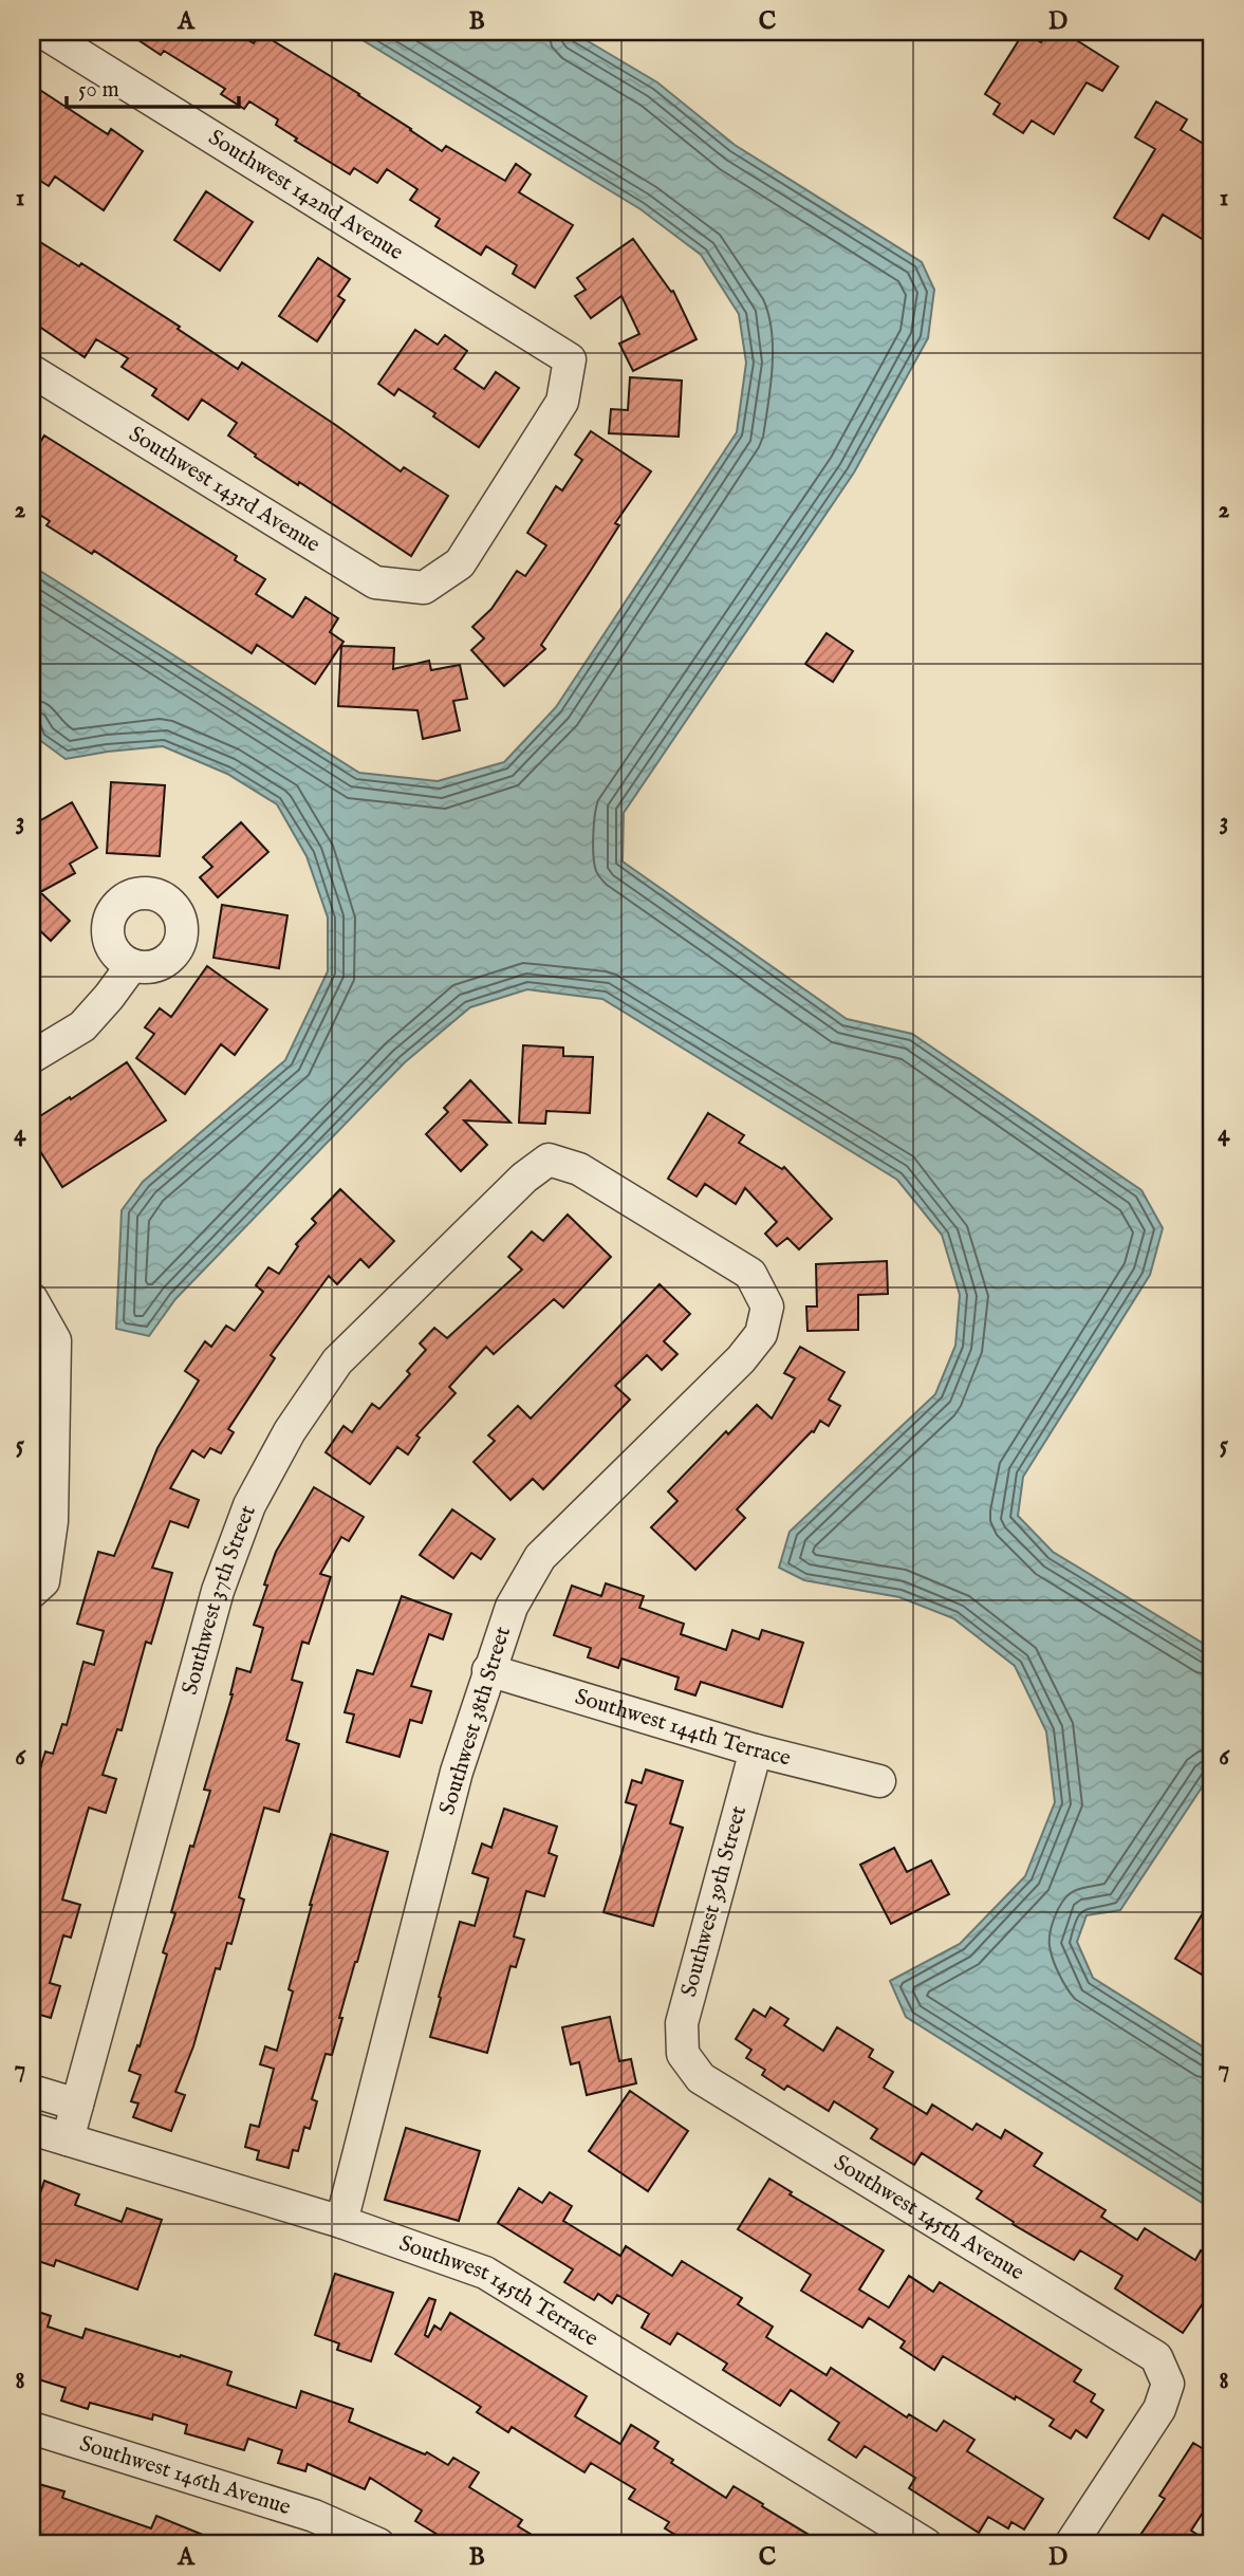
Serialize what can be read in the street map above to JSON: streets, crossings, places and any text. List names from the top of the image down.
{
  "streets": {
    "street": [
      "Southwest 142nd Avenue",
      "Southwest 143rd Avenue",
      "Southwest 37th Street",
      "Southwest 38th Street",
      "Southwest 144th Terrace",
      "Southwest 39th Street",
      "Southwest 145th Avenue",
      "Southwest 145th Terrace",
      "Southwest 146th Avenue"
    ]
  },
  "crossings": [
    ["Southwest 142nd Avenue", "Southwest 143rd Avenue"],
    ["Southwest 37th Street", "Southwest 38th Street"],
    ["Southwest 37th Street", "Southwest 145th Terrace"],
    ["Southwest 38th Street", "Southwest 144th Terrace"],
    ["Southwest 38th Street", "Southwest 145th Terrace"],
    ["Southwest 144th Terrace", "Southwest 39th Street"],
    ["Southwest 39th Street", "Southwest 145th Avenue"]
  ],
  "scale_bar": "50 m",
  "grid": {
    "columns": [
      "A",
      "B",
      "C",
      "D"
    ],
    "rows": [
      "1",
      "2",
      "3",
      "4",
      "5",
      "6",
      "7",
      "8"
    ]
  }
}
